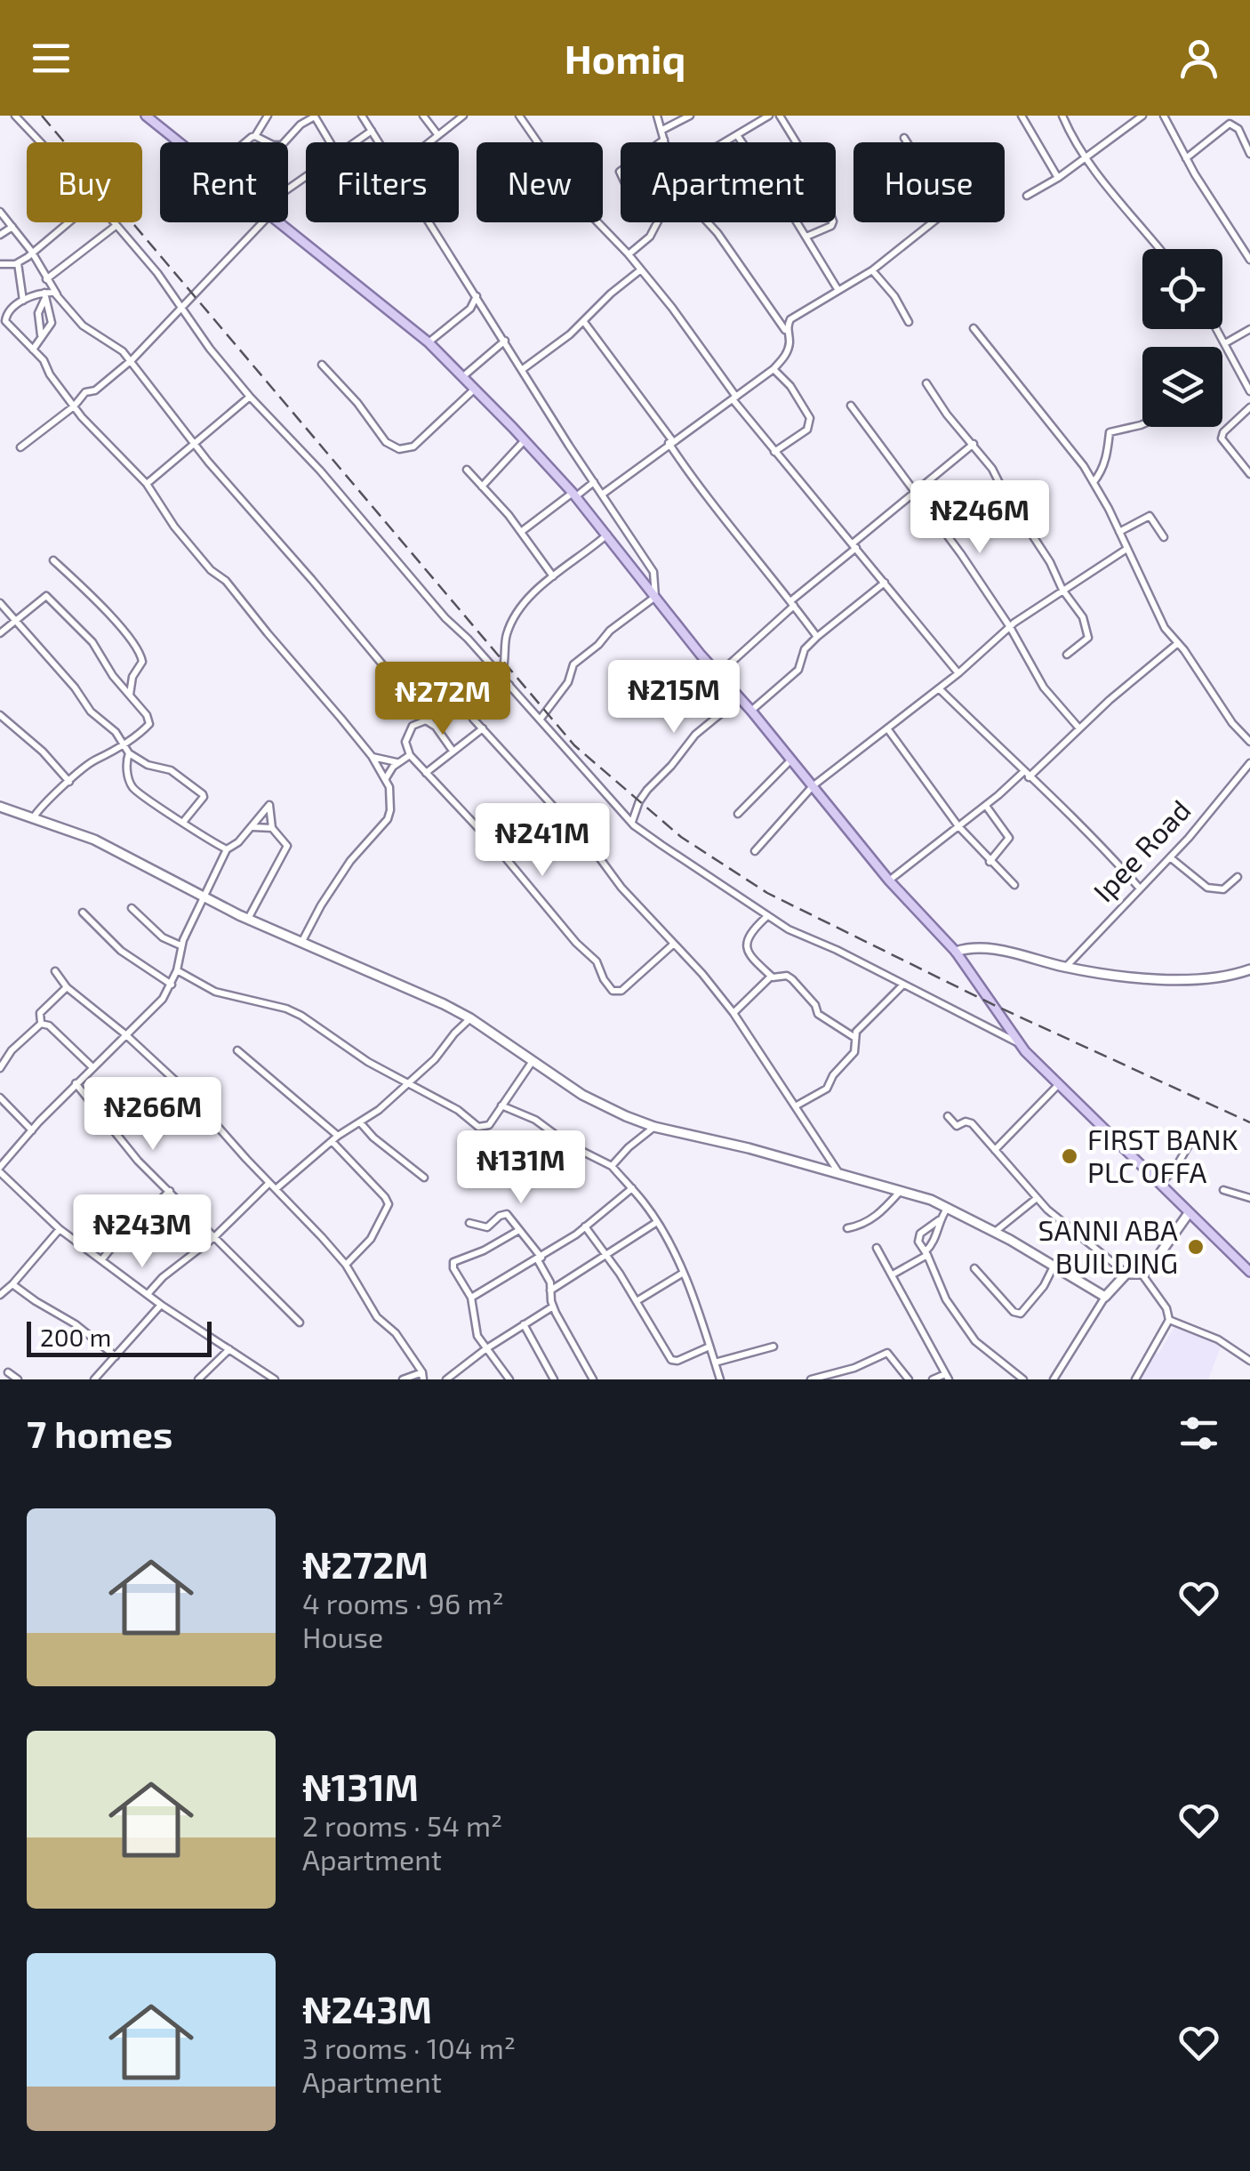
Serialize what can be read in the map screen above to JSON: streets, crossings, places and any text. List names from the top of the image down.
{
  "streets": {
    "street": ["Ipee Road"]
  },
  "places": ["FIRST BANK PLC OFFA", "SANNI ABA BUILDING"],
  "scale_bar": "200 m",
  "page": {
    "header": "Homiq",
    "chip": [
      "Buy",
      "Rent",
      "Filters",
      "New",
      "Apartment",
      "House"
    ],
    "price": [
      "₦246M",
      "₦215M",
      "₦272M",
      "₦241M",
      "₦266M",
      "₦131M",
      "₦243M"
    ],
    "scale": "200 m",
    "heading": "7 homes",
    "list": [
      {
        "name": "₦272M",
        "note": "4 rooms · 96 m² · House"
      },
      {
        "name": "₦131M",
        "note": "2 rooms · 54 m² · Apartment"
      },
      {
        "name": "₦243M",
        "note": "3 rooms · 104 m² · Apartment"
      }
    ]
  }
}
